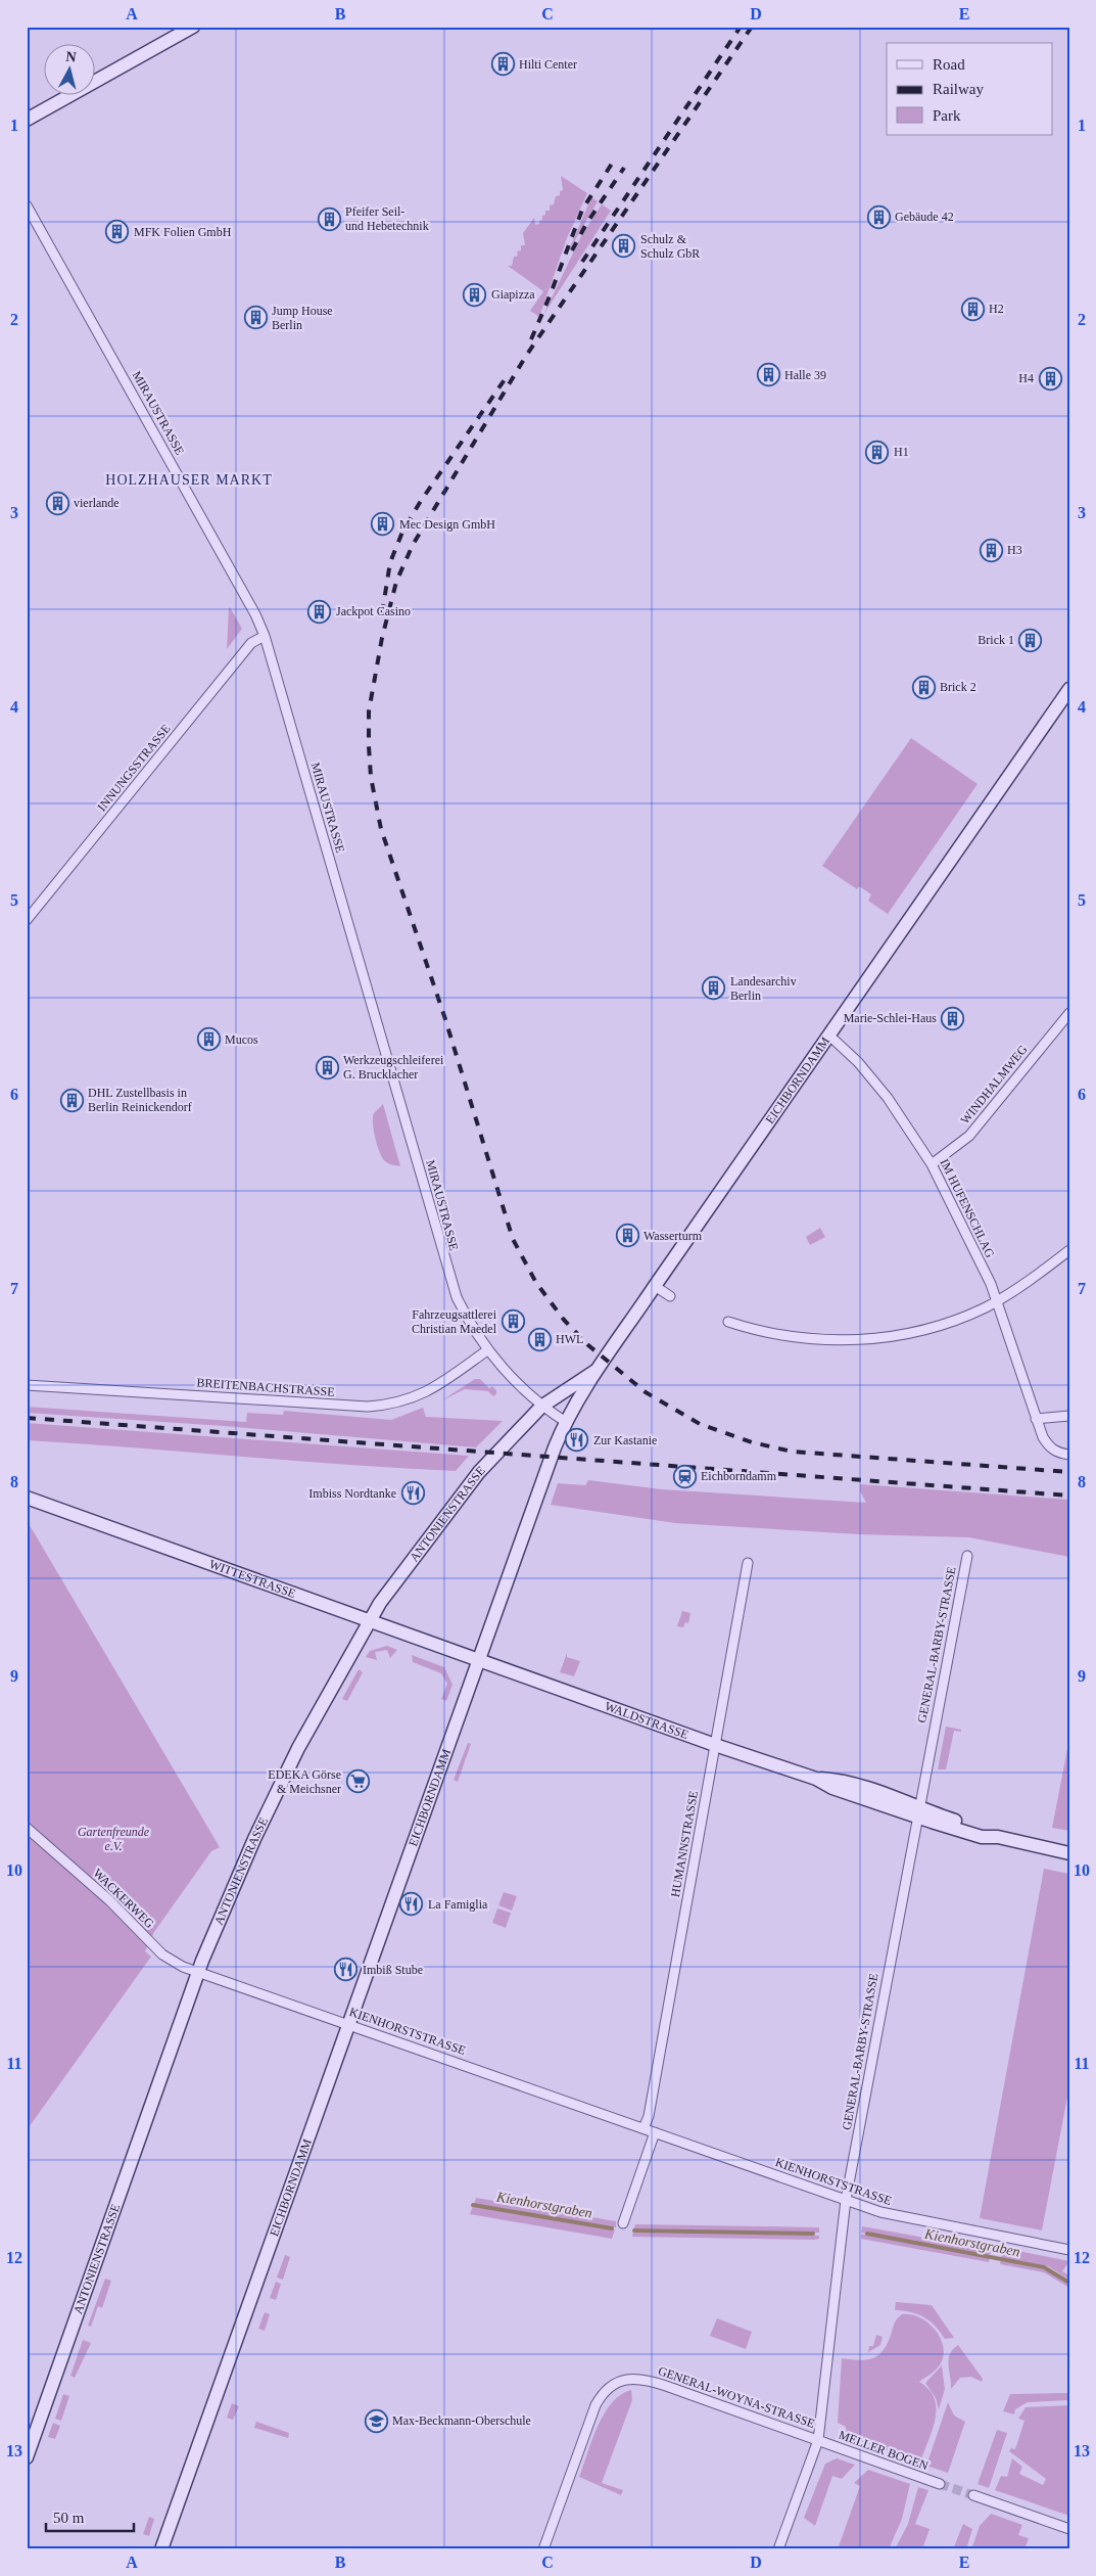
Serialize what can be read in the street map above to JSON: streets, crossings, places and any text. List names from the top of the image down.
{
  "streets": {
    "main road": [
      "EICHBORNDAMM",
      "ANTONIENSTRASSE",
      "WITTESTRASSE",
      "WALDSTRASSE"
    ],
    "street": [
      "MIRAUSTRASSE",
      "INNUNGSSTRASSE",
      "WINDHALMWEG",
      "IM HUFENSCHLAG",
      "BREITENBACHSTRASSE",
      "GENERAL-BARBY-STRASSE",
      "HUMANNSTRASSE",
      "WACKERWEG",
      "KIENHORSTSTRASSE",
      "GENERAL-WOYNA-STRASSE",
      "MELLER BOGEN"
    ]
  },
  "crossings": [
    ["MIRAUSTRASSE", "INNUNGSSTRASSE"],
    ["MIRAUSTRASSE", "EICHBORNDAMM"],
    ["MIRAUSTRASSE", "BREITENBACHSTRASSE"],
    ["MIRAUSTRASSE", "ANTONIENSTRASSE"],
    ["EICHBORNDAMM", "IM HUFENSCHLAG"],
    ["EICHBORNDAMM", "ANTONIENSTRASSE"],
    ["EICHBORNDAMM", "WITTESTRASSE"],
    ["EICHBORNDAMM", "WALDSTRASSE"],
    ["EICHBORNDAMM", "KIENHORSTSTRASSE"],
    ["WINDHALMWEG", "IM HUFENSCHLAG"],
    ["ANTONIENSTRASSE", "WITTESTRASSE"],
    ["ANTONIENSTRASSE", "KIENHORSTSTRASSE"],
    ["WITTESTRASSE", "WALDSTRASSE"],
    ["GENERAL-BARBY-STRASSE", "WALDSTRASSE"],
    ["GENERAL-BARBY-STRASSE", "KIENHORSTSTRASSE"],
    ["GENERAL-BARBY-STRASSE", "GENERAL-WOYNA-STRASSE"],
    ["GENERAL-BARBY-STRASSE", "MELLER BOGEN"],
    ["WALDSTRASSE", "HUMANNSTRASSE"],
    ["HUMANNSTRASSE", "KIENHORSTSTRASSE"],
    ["WACKERWEG", "KIENHORSTSTRASSE"],
    ["GENERAL-WOYNA-STRASSE", "MELLER BOGEN"]
  ],
  "districts": ["HOLZHAUSER MARKT"],
  "water": ["Kienhorstgraben"],
  "parks": ["Gartenfreunde e.V."],
  "places": {
    "building": [
      "Hilti Center",
      "Gebäude 42",
      "Pfeifer Seil- und Hebetechnik",
      "MFK Folien GmbH",
      "Schulz & Schulz GbR",
      "Giapizza",
      "H2",
      "Jump House Berlin",
      "Halle 39",
      "H4",
      "H1",
      "vierlande",
      "Mec Design GmbH",
      "H3",
      "Jackpot Casino",
      "Brick 1",
      "Brick 2",
      "Landesarchiv Berlin",
      "Marie-Schlei-Haus",
      "Mucos",
      "Werkzeugschleiferei G. Brucklacher",
      "DHL Zustellbasis in Berlin Reinickendorf",
      "Wasserturm",
      "Fahrzeugsattlerei Christian Maedel",
      "HWL"
    ],
    "restaurant": [
      "Zur Kastanie",
      "Imbiss Nordtanke",
      "La Famiglia",
      "Imbiß Stube"
    ],
    "station": ["Eichborndamm"],
    "supermarket": ["EDEKA Görse & Meichsner"],
    "school or university": ["Max-Beckmann-Oberschule"]
  },
  "legend": ["Road", "Railway", "Park"],
  "scale_bar": "50 m",
  "north": "top",
  "grid": {
    "columns": [
      "A",
      "B",
      "C",
      "D",
      "E"
    ],
    "rows": [
      "1",
      "2",
      "3",
      "4",
      "5",
      "6",
      "7",
      "8",
      "9",
      "10",
      "11",
      "12",
      "13"
    ]
  }
}
